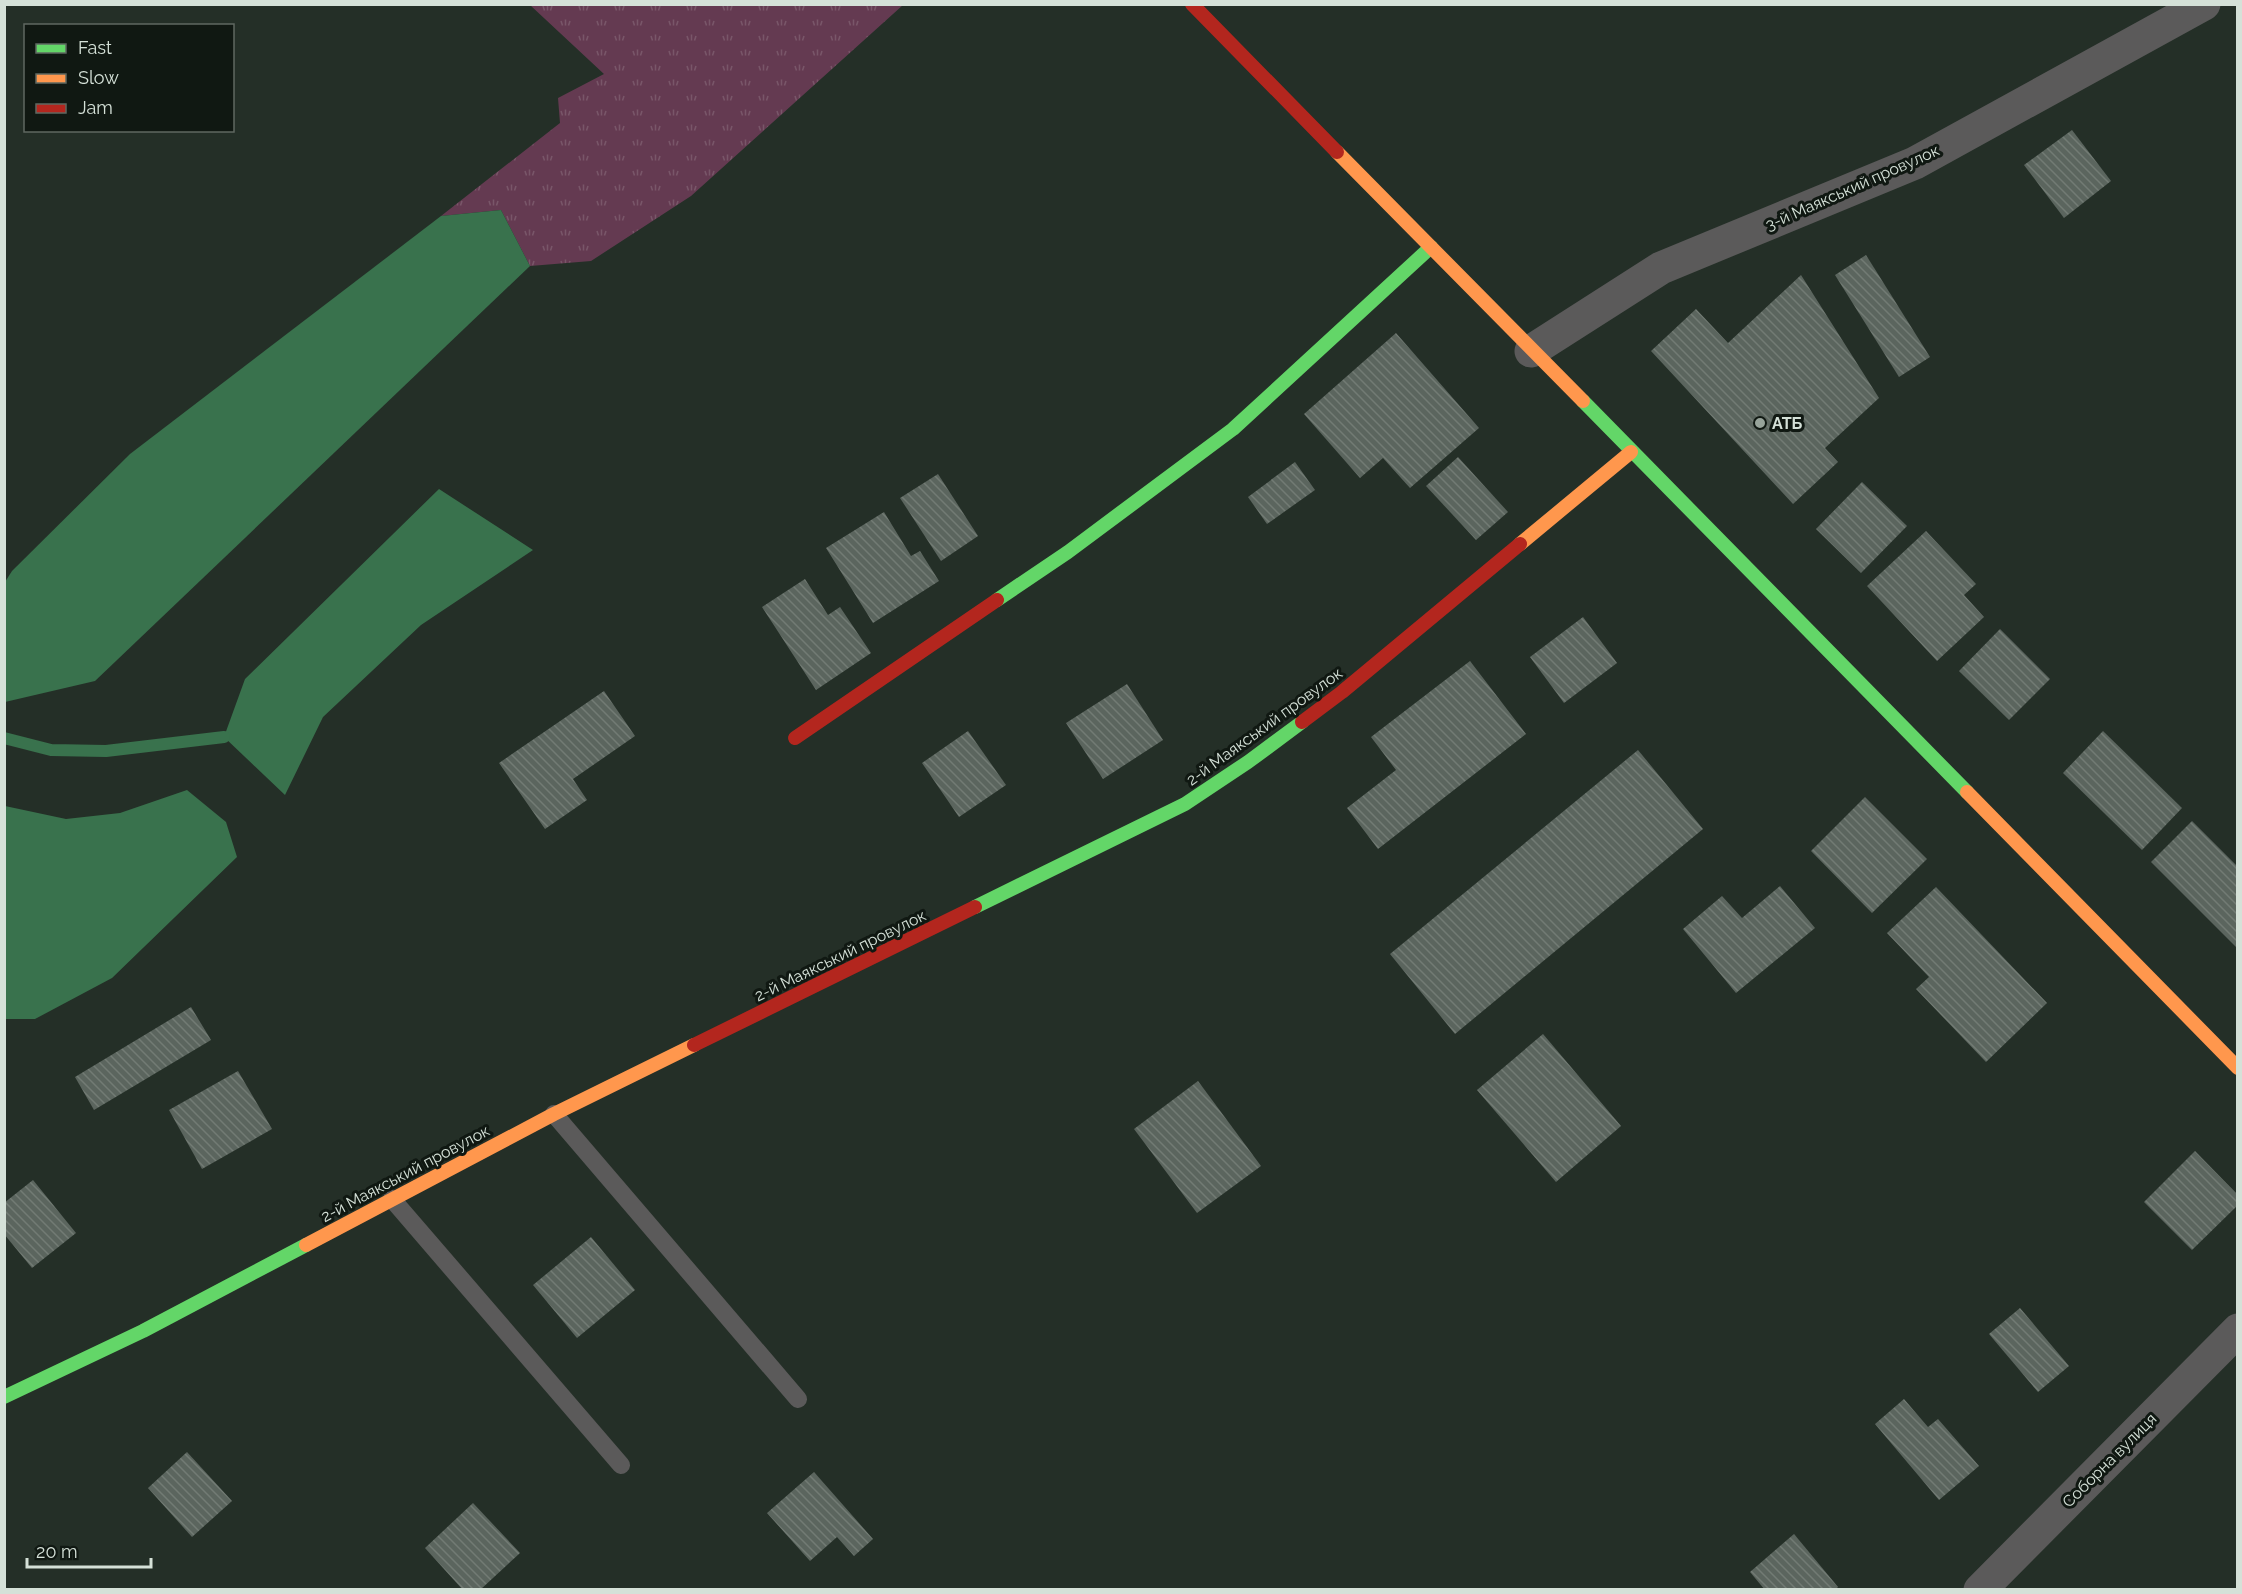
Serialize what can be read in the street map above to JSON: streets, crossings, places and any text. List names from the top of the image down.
{
  "streets": {
    "main road": ["2-й Маякський провулок"],
    "street": ["3-й Маякський провулок", "Соборна вулиця"]
  },
  "places": ["АТБ"],
  "legend": ["Fast", "Slow", "Jam"],
  "scale_bar": "20 m"
}
